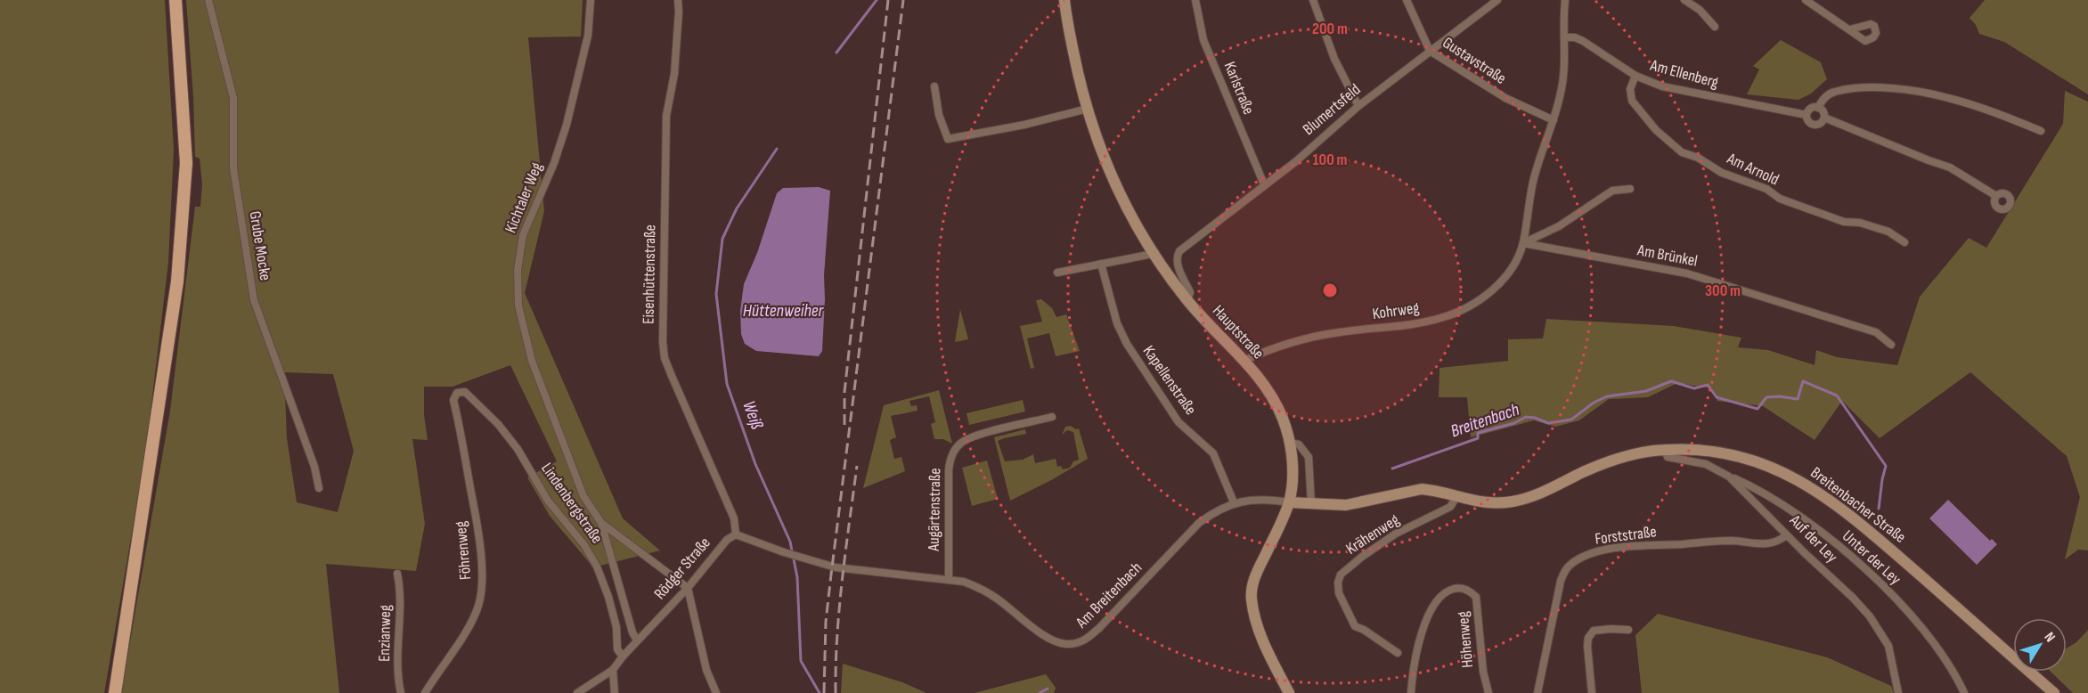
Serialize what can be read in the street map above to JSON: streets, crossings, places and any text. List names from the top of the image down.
{
  "streets": {
    "street": [
      "Gustavstraße",
      "Am Ellenberg",
      "Karlstraße",
      "Blumertsfeld",
      "Am Arnold",
      "Kichtaler Weg",
      "Grube Mocke",
      "Am Brünkel",
      "Eisenhüttenstraße",
      "Kohrweg",
      "Hauptstraße",
      "Kapellenstraße",
      "Lindenbergstraße",
      "Breitenbacher Straße",
      "Augärtenstraße",
      "Krähenweg",
      "Forststraße",
      "Auf der Ley",
      "Föhrenweg",
      "Unter der Ley",
      "Rödger Straße",
      "Am Breitenbach",
      "Enzianweg",
      "Höhenweg"
    ]
  },
  "crossings": [
    ["Gustavstraße", "Blumertsfeld"],
    ["Gustavstraße", "Kohrweg"],
    ["Am Ellenberg", "Am Arnold"],
    ["Am Ellenberg", "Kohrweg"],
    ["Karlstraße", "Blumertsfeld"],
    ["Blumertsfeld", "Hauptstraße"],
    ["Kichtaler Weg", "Rödger Straße"],
    ["Am Brünkel", "Kohrweg"],
    ["Eisenhüttenstraße", "Rödger Straße"],
    ["Kohrweg", "Hauptstraße"],
    ["Hauptstraße", "Breitenbacher Straße"],
    ["Hauptstraße", "Am Breitenbach"],
    ["Kapellenstraße", "Am Breitenbach"],
    ["Lindenbergstraße", "Föhrenweg"],
    ["Lindenbergstraße", "Rödger Straße"],
    ["Breitenbacher Straße", "Krähenweg"],
    ["Breitenbacher Straße", "Auf der Ley"],
    ["Breitenbacher Straße", "Am Breitenbach"],
    ["Augärtenstraße", "Am Breitenbach"],
    ["Forststraße", "Auf der Ley"],
    ["Auf der Ley", "Unter der Ley"],
    ["Rödger Straße", "Am Breitenbach"]
  ],
  "water": ["Hüttenweiher", "Weiß", "Breitenbach"],
  "north": "top right",
  "rings": ["200 m", "100 m", "300 m"]
}
